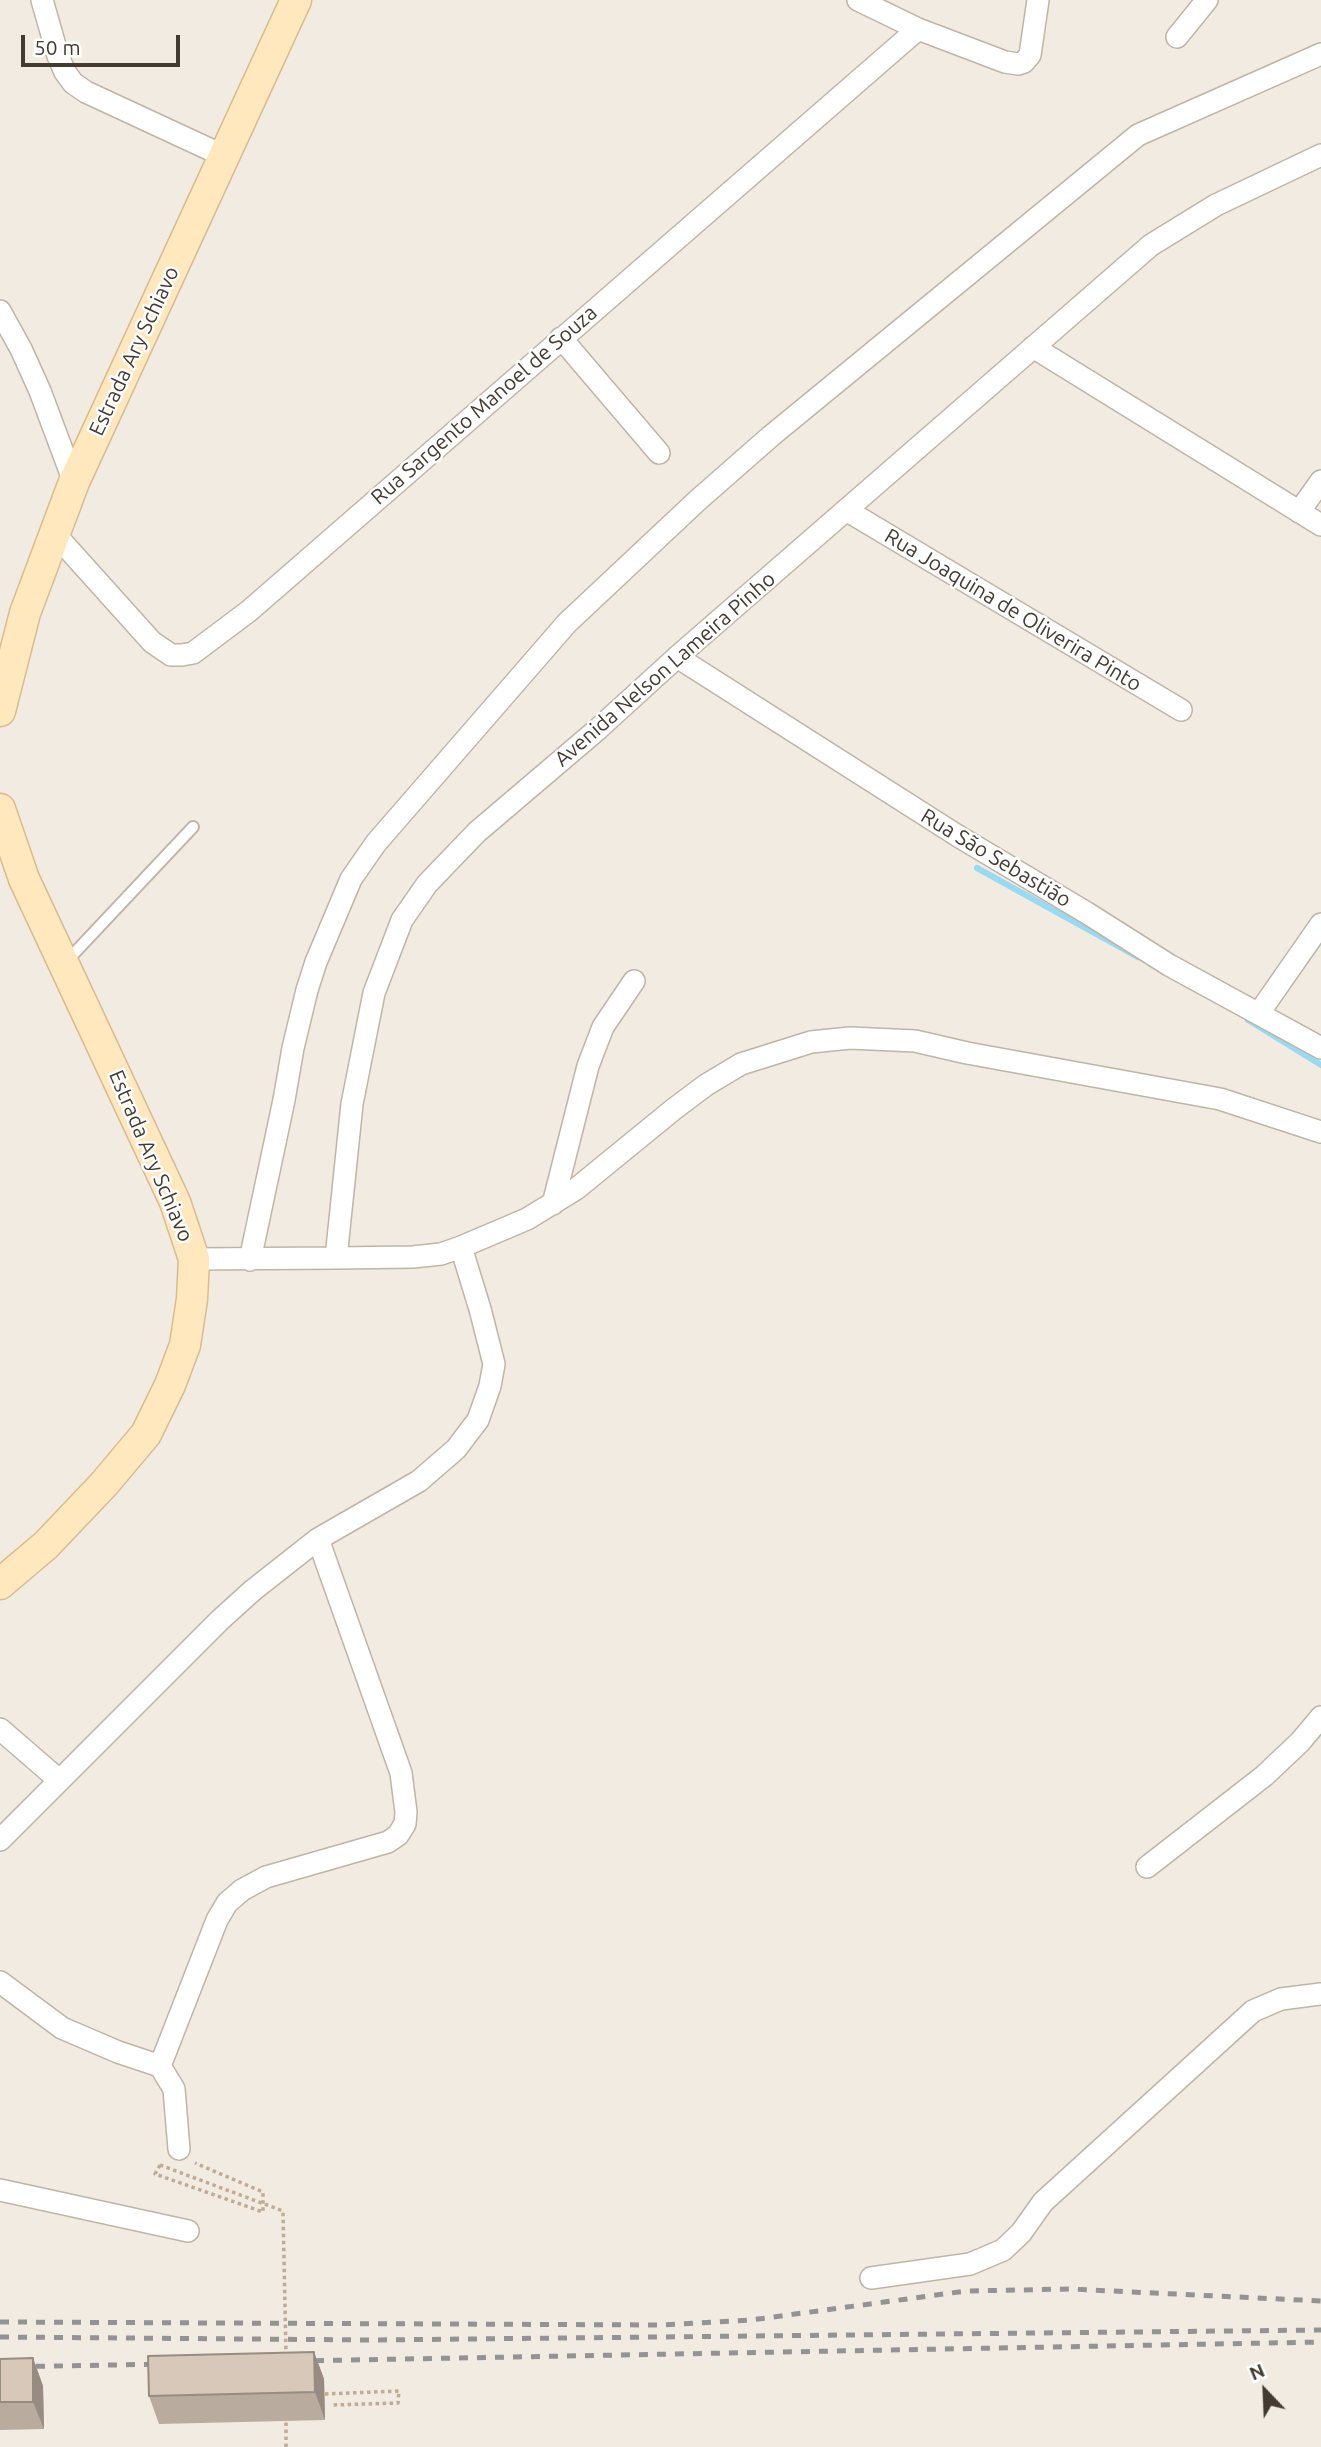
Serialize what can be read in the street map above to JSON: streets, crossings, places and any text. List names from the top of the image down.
{
  "streets": {
    "main road": ["Estrada Ary Schiavo"],
    "street": [
      "Rua Sargento Manoel de Souza",
      "Rua Joaquina de Oliverira Pinto",
      "Avenida Nelson Lameira Pinho",
      "Rua São Sebastião"
    ]
  },
  "crossings": [
    ["Estrada Ary Schiavo", "Rua Sargento Manoel de Souza"],
    ["Rua Joaquina de Oliverira Pinto", "Avenida Nelson Lameira Pinho"],
    ["Avenida Nelson Lameira Pinho", "Rua São Sebastião"]
  ],
  "scale_bar": "50 m",
  "north": "top left"
}
